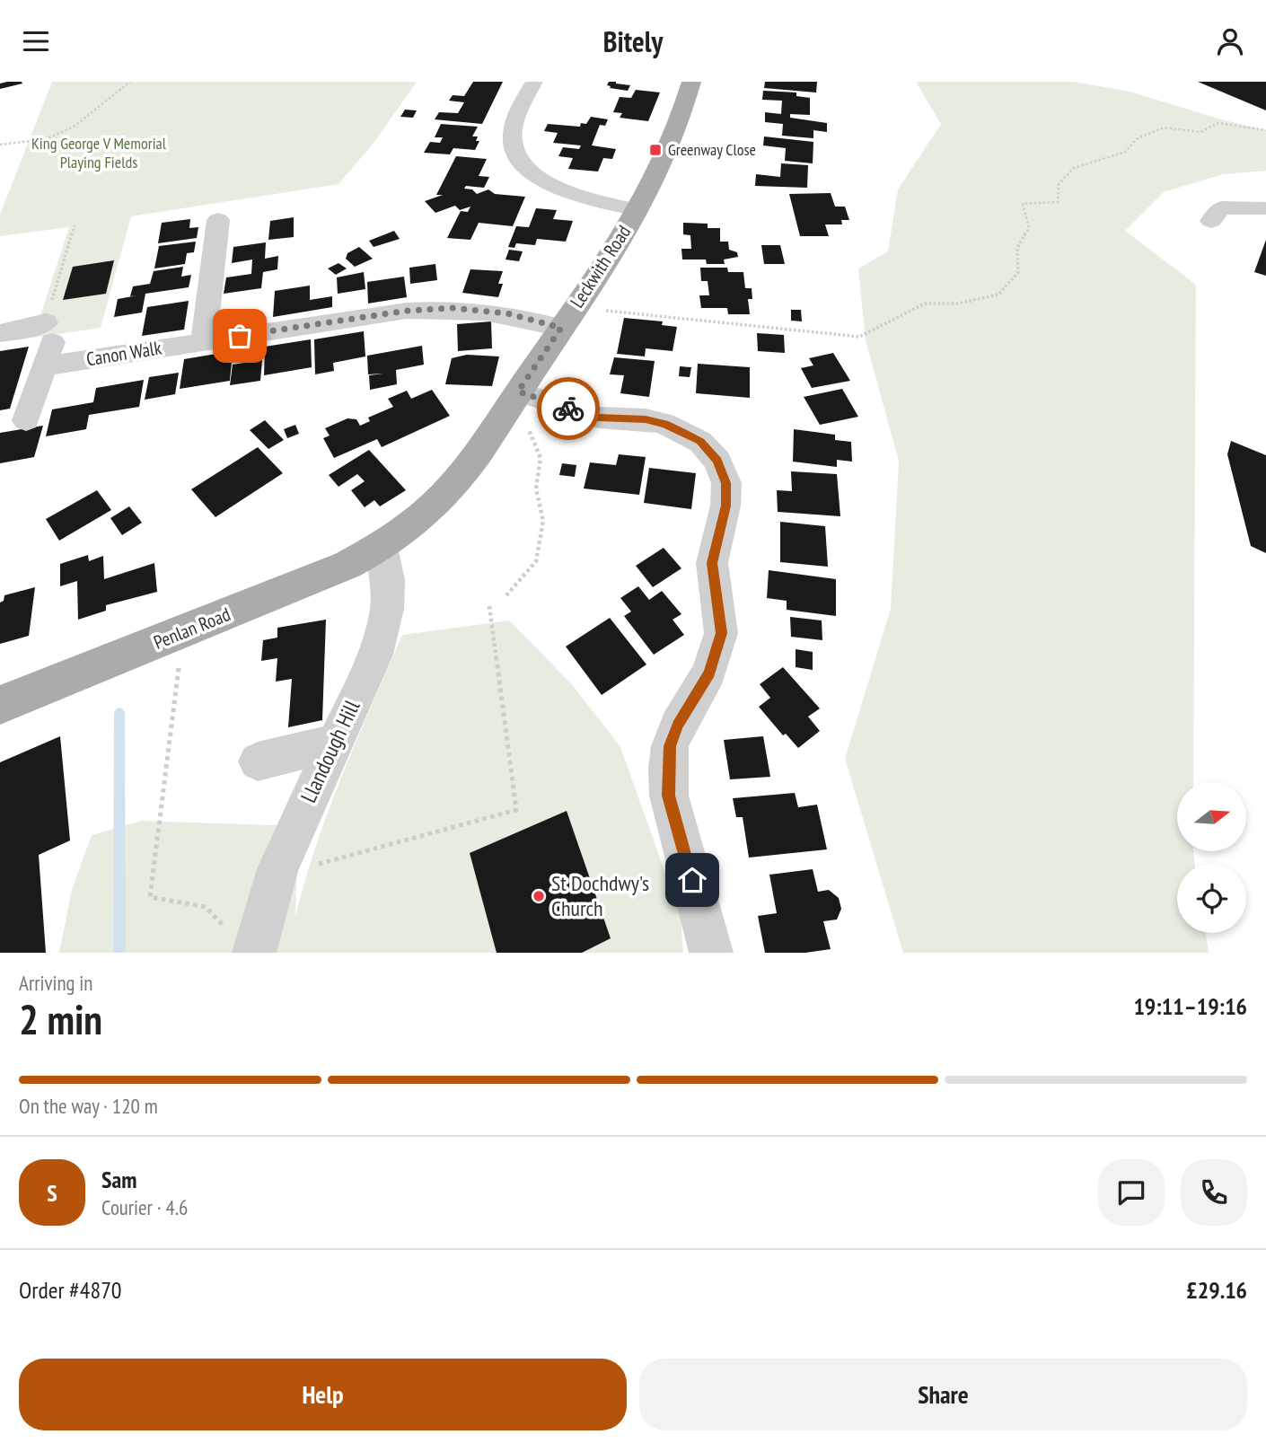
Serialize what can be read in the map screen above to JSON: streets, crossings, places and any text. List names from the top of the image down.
{
  "streets": {
    "main road": ["Leckwith Road", "Penlan Road"],
    "street": ["Canon Walk", "Llandough Hill"]
  },
  "crossings": [
    ["Leckwith Road", "Canon Walk"],
    ["Leckwith Road", "Penlan Road"],
    ["Leckwith Road", "Llandough Hill"],
    ["Penlan Road", "Llandough Hill"]
  ],
  "parks": ["King George V Memorial Playing Fields"],
  "places": {
    "transit": ["Greenway Close"],
    "other": ["St Dochdwy's Church"]
  },
  "north": "right",
  "page": {
    "header": "Bitely",
    "heading": ["2 min", "Arriving in", "19:11–19:16"],
    "panel": [
      "Sam",
      "Courier · 4.6",
      "Order #4870",
      "£29.16"
    ],
    "bar": "On the way · 120 m",
    "round": "S",
    "buttons": ["Help", "Share"]
  }
}
